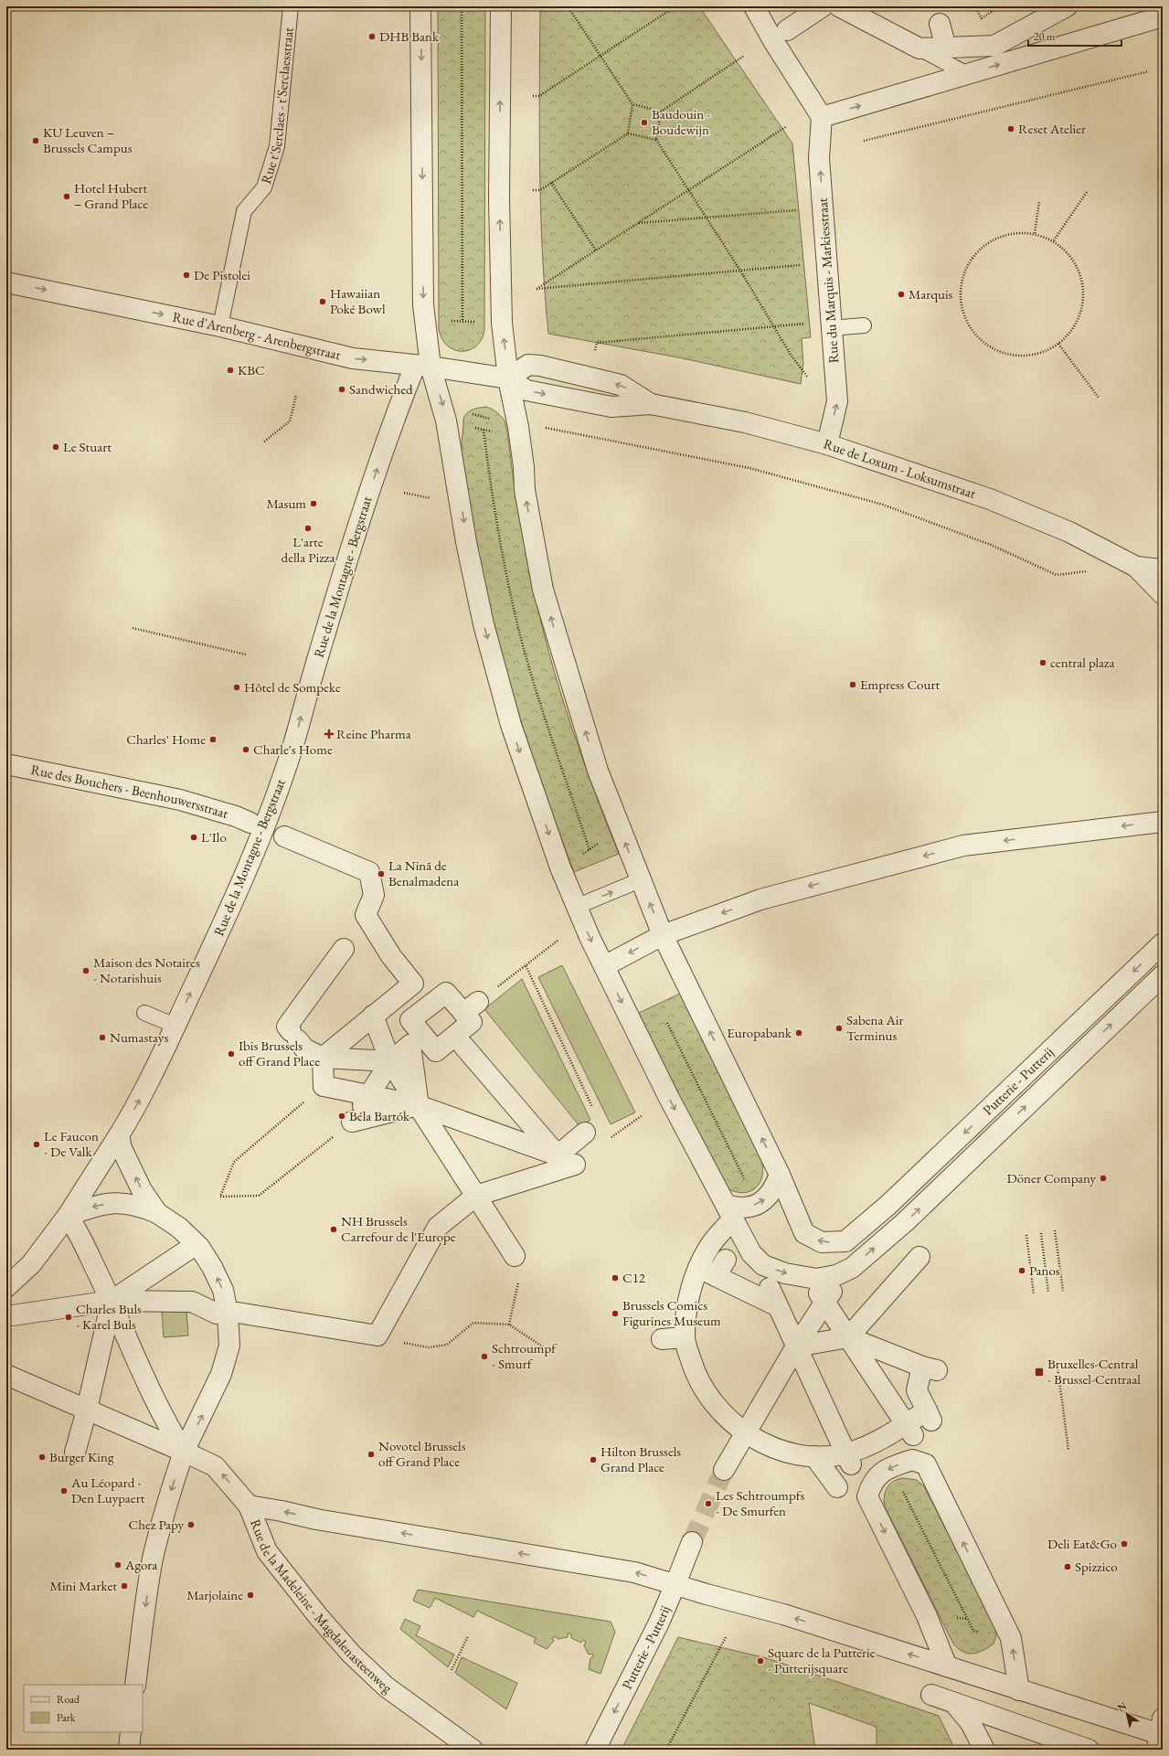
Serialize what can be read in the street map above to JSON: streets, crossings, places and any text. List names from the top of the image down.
{
  "streets": {
    "street": [
      "Rue du Marquis - Markiesstraat",
      "Rue d'Arenberg - Arenbergstraat",
      "Rue de Loxum - Loksumstraat",
      "Rue de la Montagne - Bergstraat",
      "Rue des Bouchers - Beenhouwersstraat",
      "Putterie - Putterij",
      "Rue de la Madeleine - Magdalenasteenweg"
    ],
    "lane": ["Rue t'Serclaes - t'Serclaesstraat"]
  },
  "crossings": [
    ["Rue t'Serclaes - t'Serclaesstraat", "Rue d'Arenberg - Arenbergstraat"],
    ["Rue du Marquis - Markiesstraat", "Rue de Loxum - Loksumstraat"],
    ["Rue d'Arenberg - Arenbergstraat", "Rue de Loxum - Loksumstraat"],
    ["Rue d'Arenberg - Arenbergstraat", "Rue de la Montagne - Bergstraat"],
    ["Rue d'Arenberg - Arenbergstraat", "Putterie - Putterij"],
    ["Rue de Loxum - Loksumstraat", "Putterie - Putterij"],
    ["Rue de la Montagne - Bergstraat", "Putterie - Putterij"]
  ],
  "one_way": ["Rue du Marquis - Markiesstraat", "Rue d'Arenberg - Arenbergstraat", "Rue de la Montagne - Bergstraat"],
  "places": {
    "other": [
      "DHB Bank",
      "Baudouin - Boudewijn",
      "Reset Atelier",
      "KU Leuven – Brussels Campus",
      "Hotel Hubert – Grand Place",
      "De Pistolei",
      "Marquis",
      "Hawaiian Poké Bowl",
      "KBC",
      "Sandwiched",
      "Le Stuart",
      "Masum",
      "L'arte della Pizza",
      "central plaza",
      "Empress Court",
      "Hôtel de Sompeke",
      "Charles' Home",
      "Charle's Home",
      "L'Ilo",
      "La Ninã de Benalmadena",
      "Maison des Notaires - Notarishuis",
      "Sabena Air Terminus",
      "Europabank",
      "Numastays",
      "Ibis Brussels off Grand Place",
      "Béla Bartók",
      "Le Faucon - De Valk",
      "Döner Company",
      "NH Brussels Carrefour de l'Europe",
      "Panos",
      "C12",
      "Brussels Comics Figurines Museum",
      "Charles Buls - Karel Buls",
      "Schtroumpf - Smurf",
      "Novotel Brussels off Grand Place",
      "Burger King",
      "Hilton Brussels Grand Place",
      "Au Léopard - Den Luypaert",
      "Les Schtroumpfs - De Smurfen",
      "Chez Papy",
      "Deli Eat&Go",
      "Agora",
      "Spizzico",
      "Mini Market",
      "Marjolaine",
      "Square de la Putterie - Putterijsquare"
    ],
    "health": ["Reine Pharma"],
    "transit": ["Bruxelles-Central - Brussel-Centraal"]
  },
  "legend": ["Road", "Park"],
  "scale_bar": "20 m",
  "north": "top left"
}
